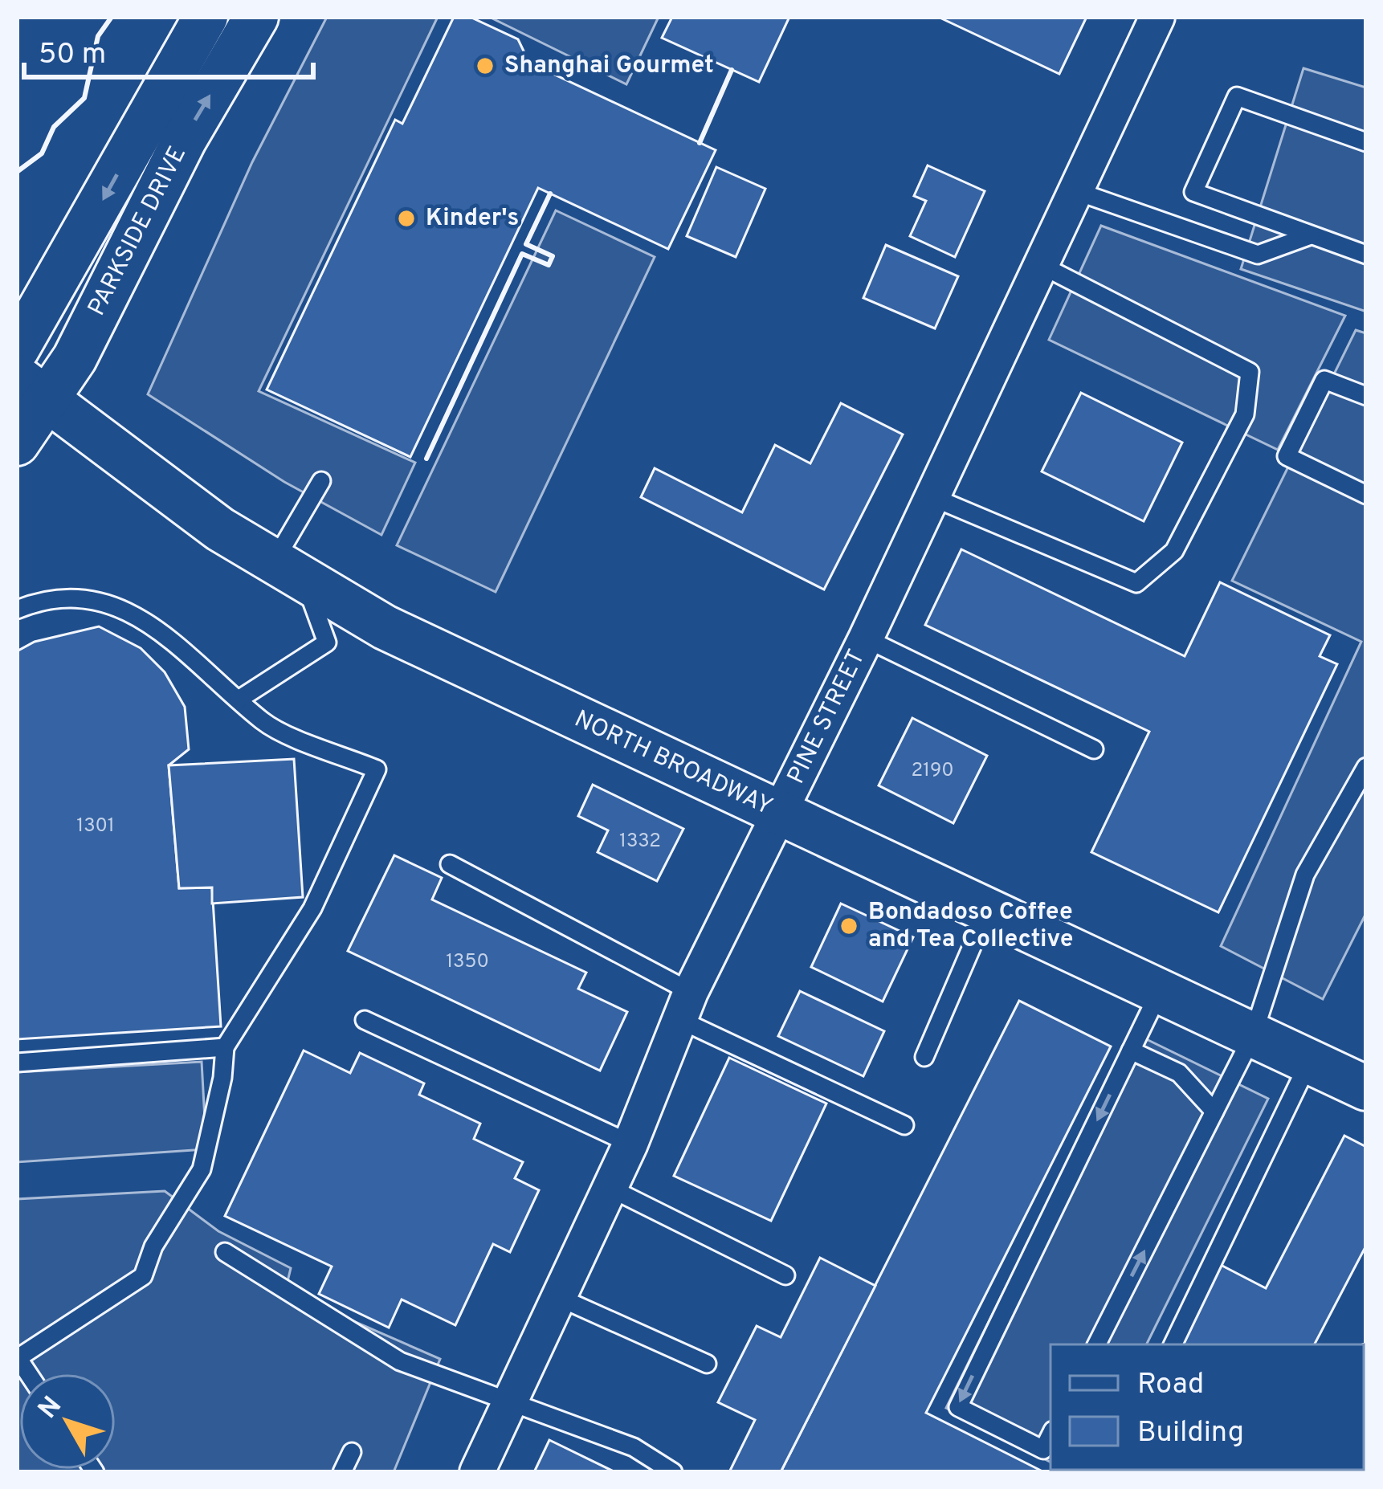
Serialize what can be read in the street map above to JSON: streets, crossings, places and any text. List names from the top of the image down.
{
  "streets": {
    "street": ["PARKSIDE DRIVE", "PINE STREET", "NORTH BROADWAY"]
  },
  "crossings": [
    ["PARKSIDE DRIVE", "NORTH BROADWAY"],
    ["PINE STREET", "NORTH BROADWAY"]
  ],
  "places": ["Shanghai Gourmet", "Kinder's", "Bondadoso Coffee and Tea Collective"],
  "house_numbers": [
    "2190",
    "1301",
    "1332",
    "1350"
  ],
  "legend": ["Road", "Building"],
  "scale_bar": "50 m",
  "north": "top left"
}
